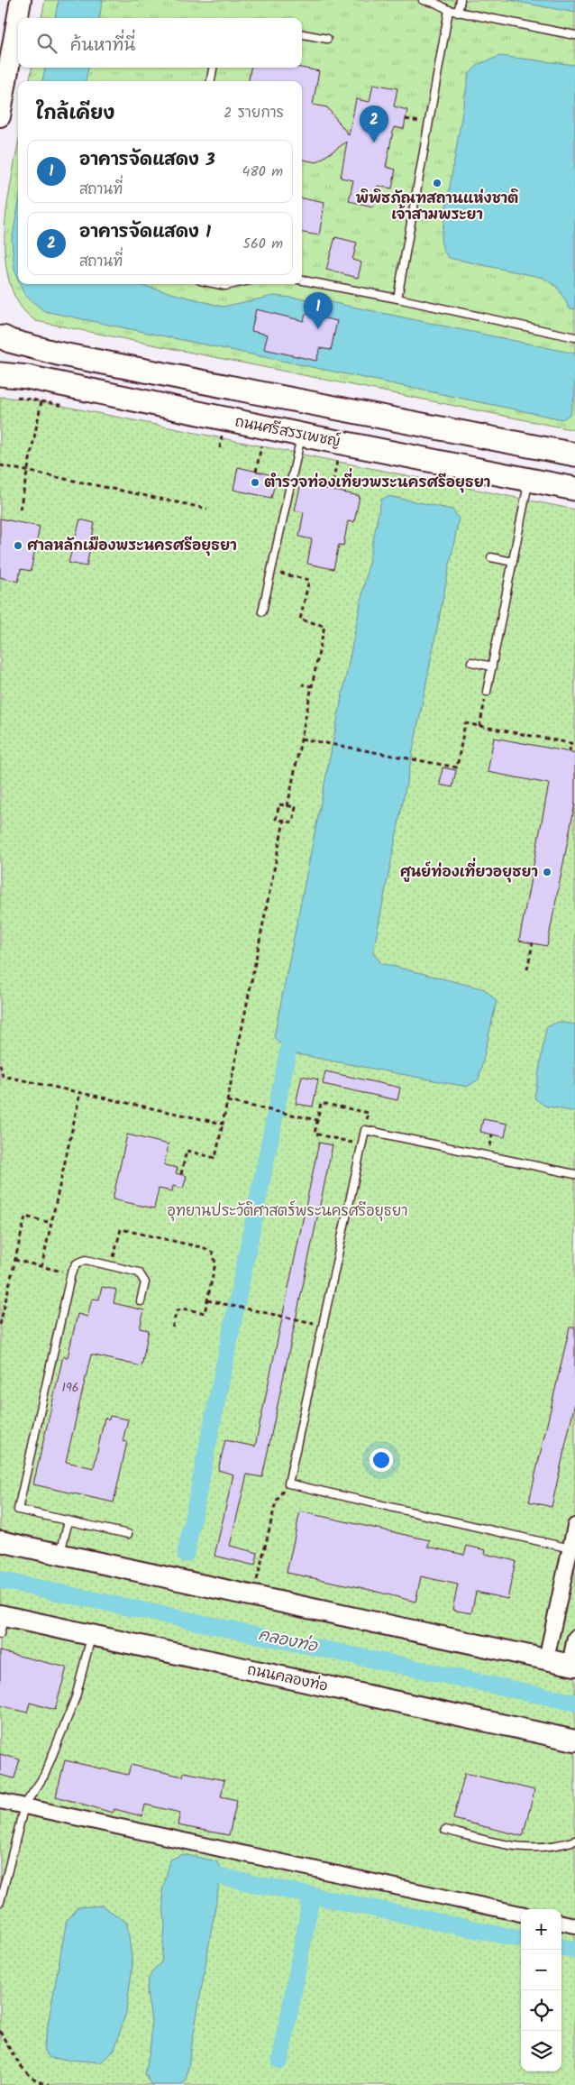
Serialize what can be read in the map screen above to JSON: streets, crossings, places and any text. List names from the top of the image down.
{
  "streets": {
    "main road": ["ถนนศรีสรรเพชญ์"],
    "street": ["ถนนคลองท่อ"]
  },
  "water": ["คลองท่อ"],
  "parks": ["อุทยานประวัติศาสตร์พระนครศรีอยุธยา"],
  "places": [
    "พิพิธภัณฑสถานแห่งชาติ เจ้าสามพระยา",
    "ตำรวจท่องเที่ยวพระนครศรีอยุธยา",
    "ศาลหลักเมืองพระนครศรีอยุธยา",
    "ศูนย์ท่องเที่ยวอยุธยา"
  ],
  "house_numbers": ["196"],
  "page": {
    "search": "ค้นหาที่นี่",
    "heading": ["ใกล้เคียง", "2 รายการ"],
    "pins": ["2", "1"],
    "list": [
      {
        "mark": "1",
        "name": "อาคารจัดแสดง 3",
        "note": "สถานที่",
        "value": "480 m"
      },
      {
        "mark": "2",
        "name": "อาคารจัดแสดง 1",
        "note": "สถานที่",
        "value": "560 m"
      }
    ],
    "map_buttons": ["+", "−"]
  }
}
